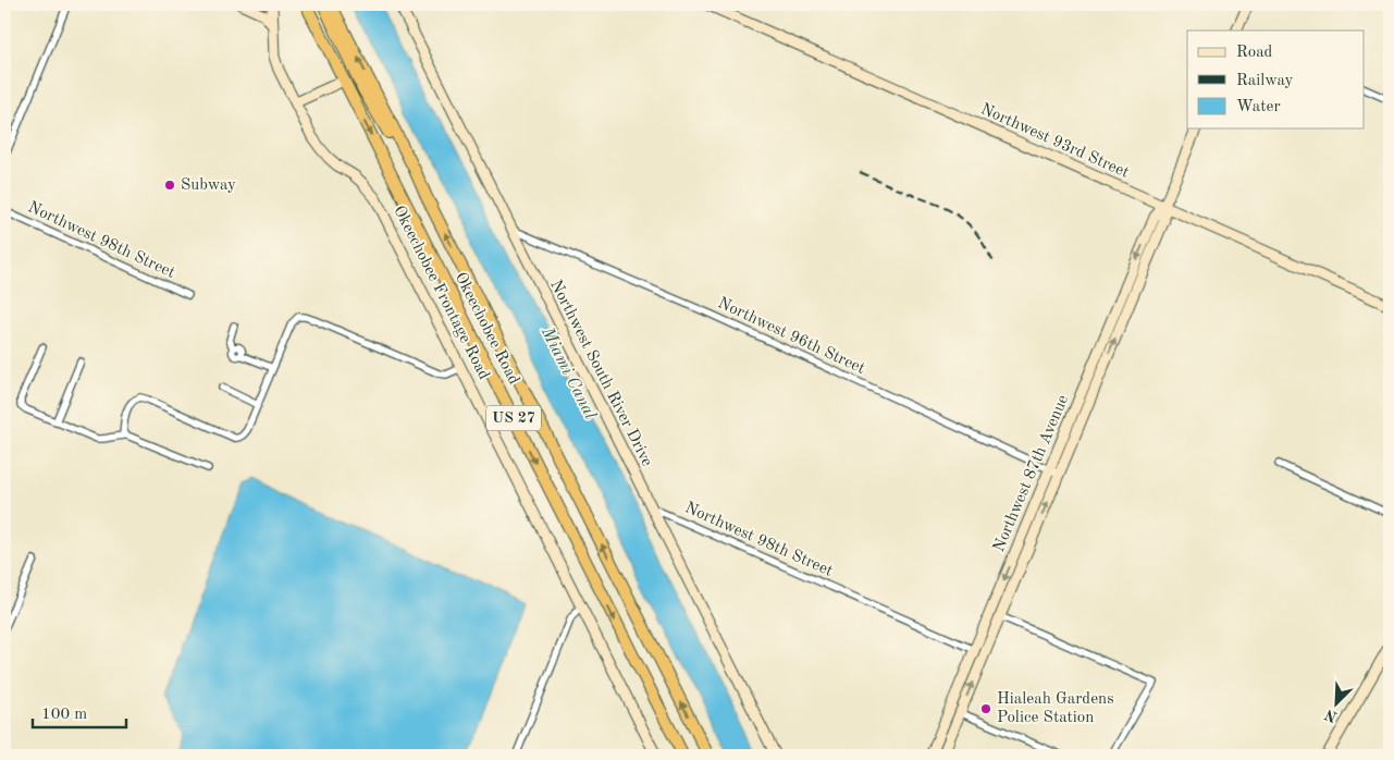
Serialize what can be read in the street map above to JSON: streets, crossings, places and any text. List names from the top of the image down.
{
  "streets": {
    "highway": ["Okeechobee Road", "US 27"],
    "street": [
      "Northwest 93rd Street",
      "Northwest 98th Street",
      "Okeechobee Frontage Road",
      "Northwest 96th Street",
      "Northwest South River Drive",
      "Northwest 87th Avenue"
    ]
  },
  "crossings": [
    ["Northwest 93rd Street", "Northwest 87th Avenue"],
    ["Northwest 98th Street", "Northwest South River Drive"],
    ["Northwest 98th Street", "Northwest 87th Avenue"],
    ["Northwest 96th Street", "Northwest South River Drive"],
    ["Northwest 96th Street", "Northwest 87th Avenue"]
  ],
  "water": ["Miami Canal"],
  "places": ["Subway", "Hialeah Gardens Police Station"],
  "legend": ["Road", "Railway", "Water"],
  "scale_bar": "100 m",
  "north": "bottom left"
}
